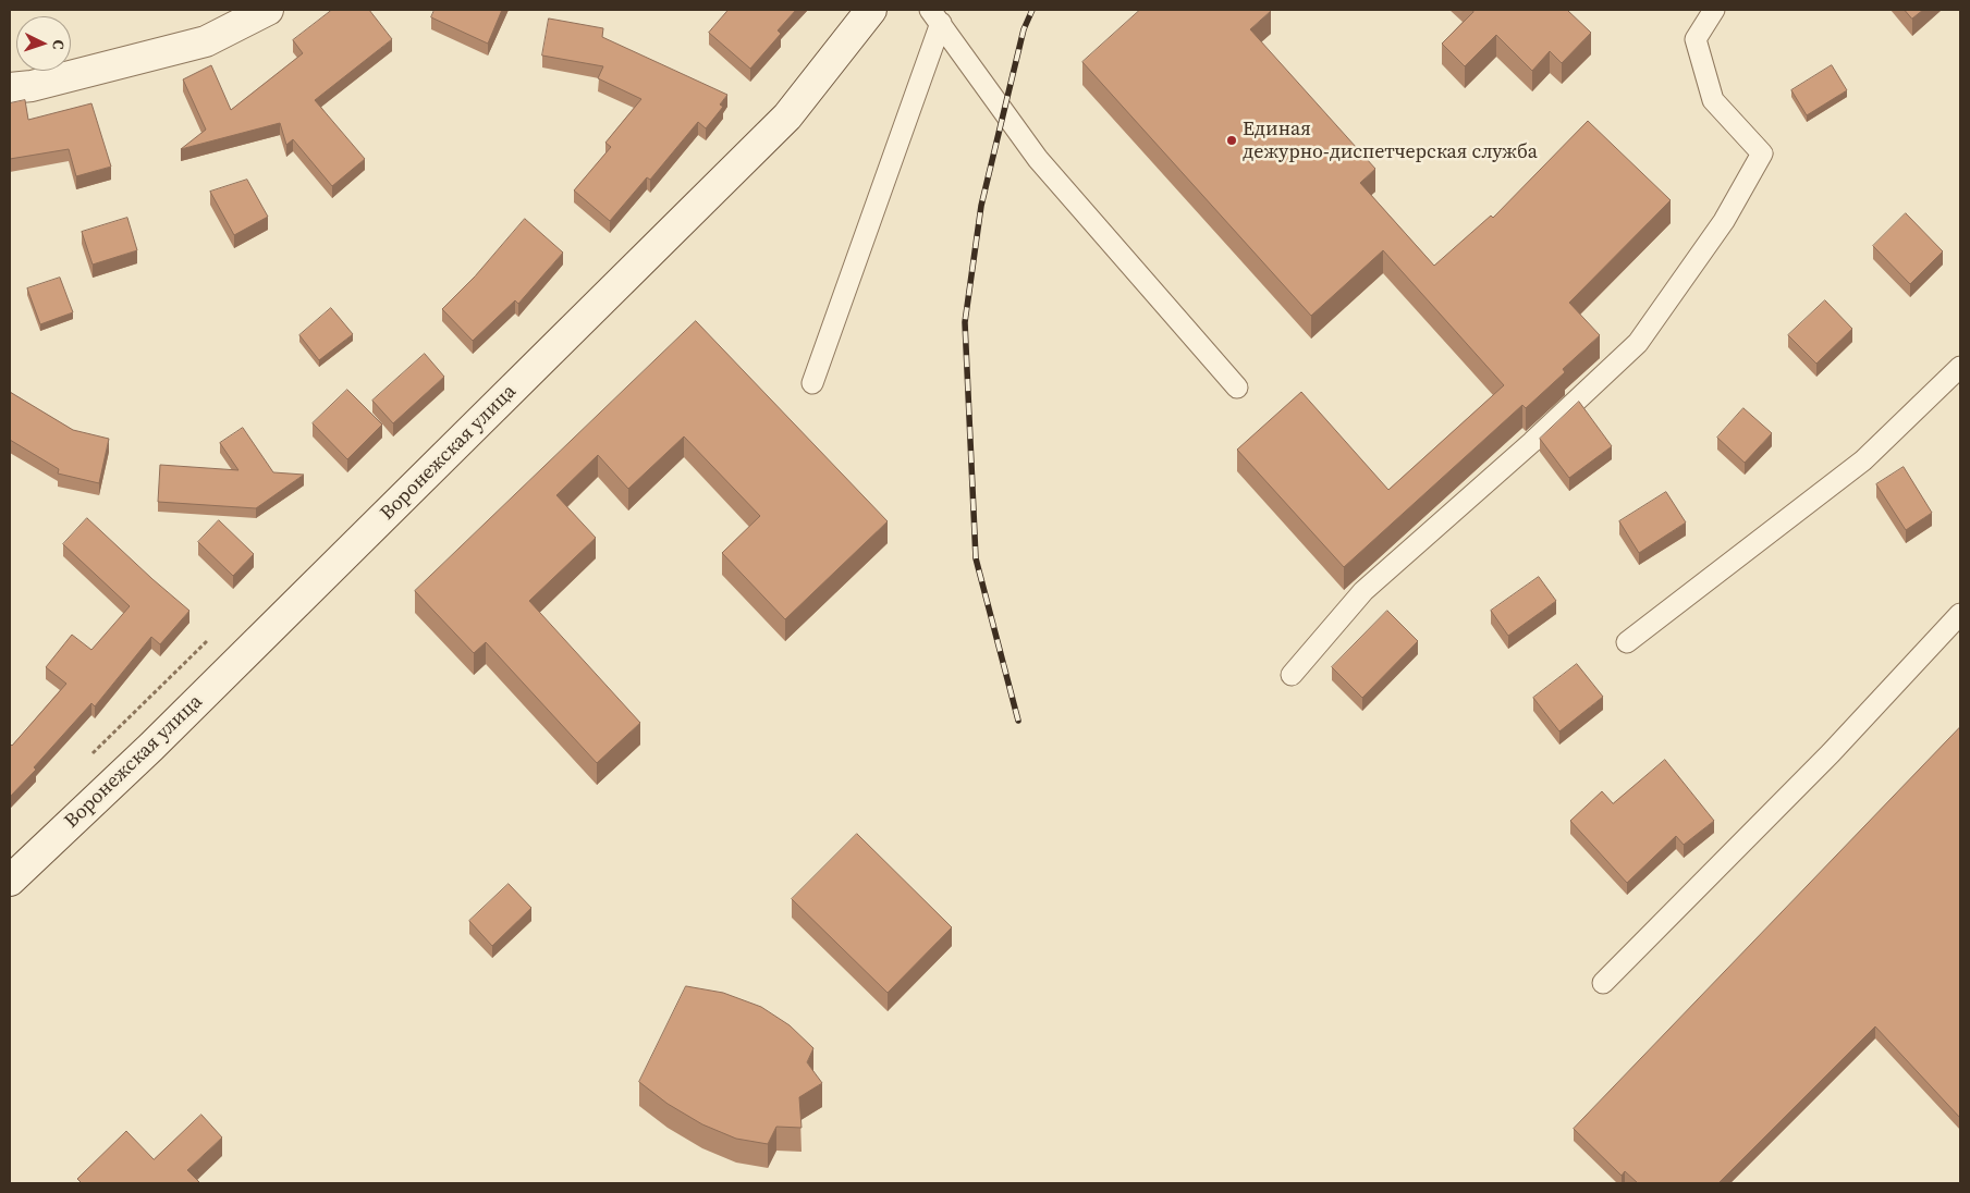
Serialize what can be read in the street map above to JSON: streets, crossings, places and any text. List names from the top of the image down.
{
  "streets": {
    "street": ["Воронежская улица"]
  },
  "places": ["Единая дежурно-диспетчерская служба"],
  "north": "right"
}
